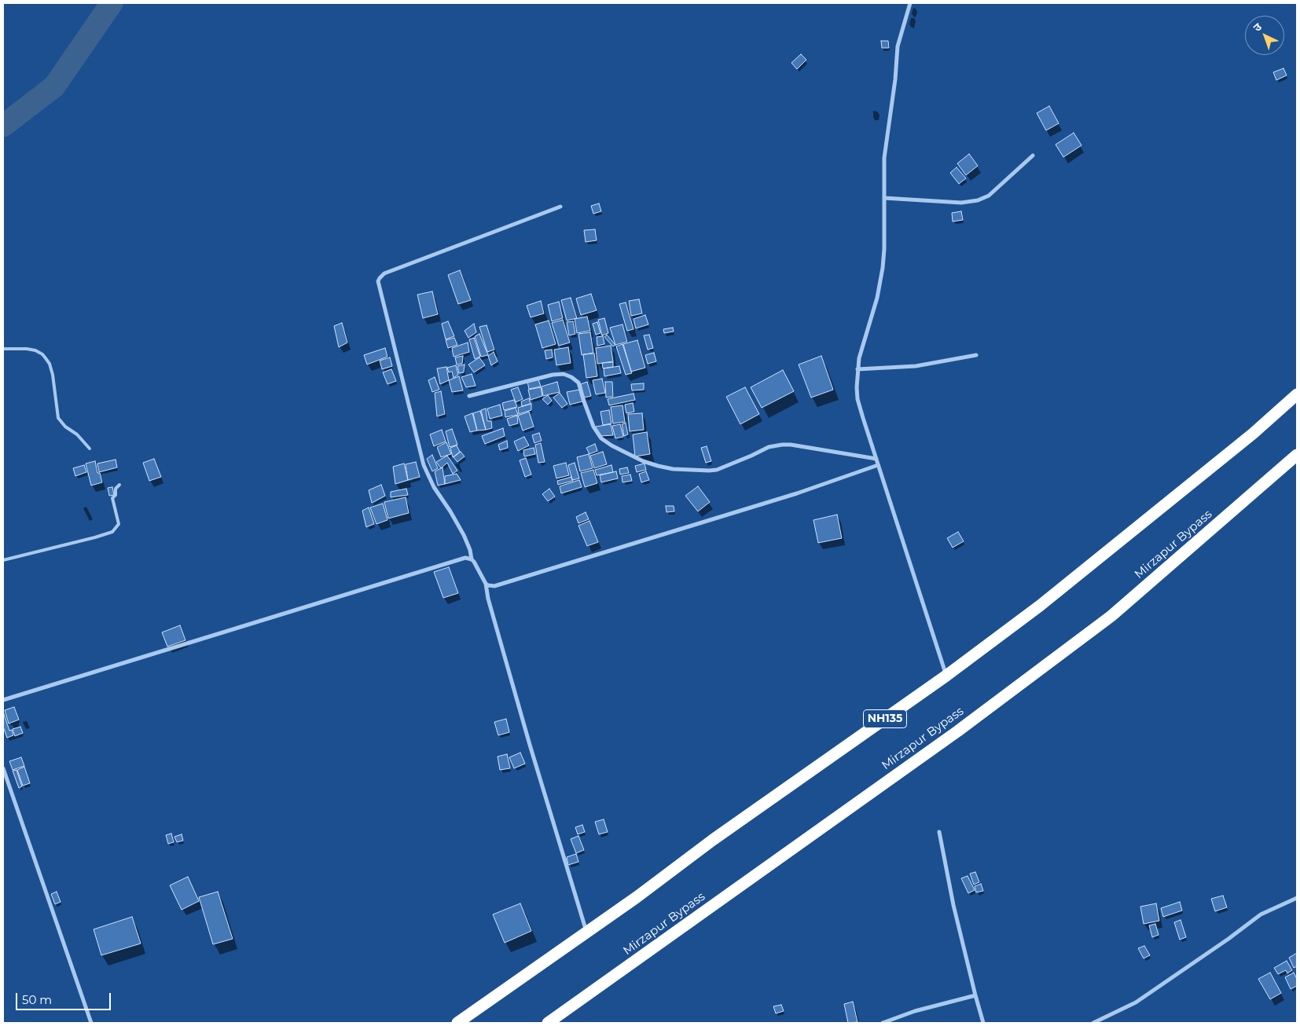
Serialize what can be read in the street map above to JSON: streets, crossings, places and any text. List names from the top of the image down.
{
  "streets": {
    "highway": ["Mirzapur Bypass", "NH135"]
  },
  "scale_bar": "50 m",
  "north": "top left"
}
